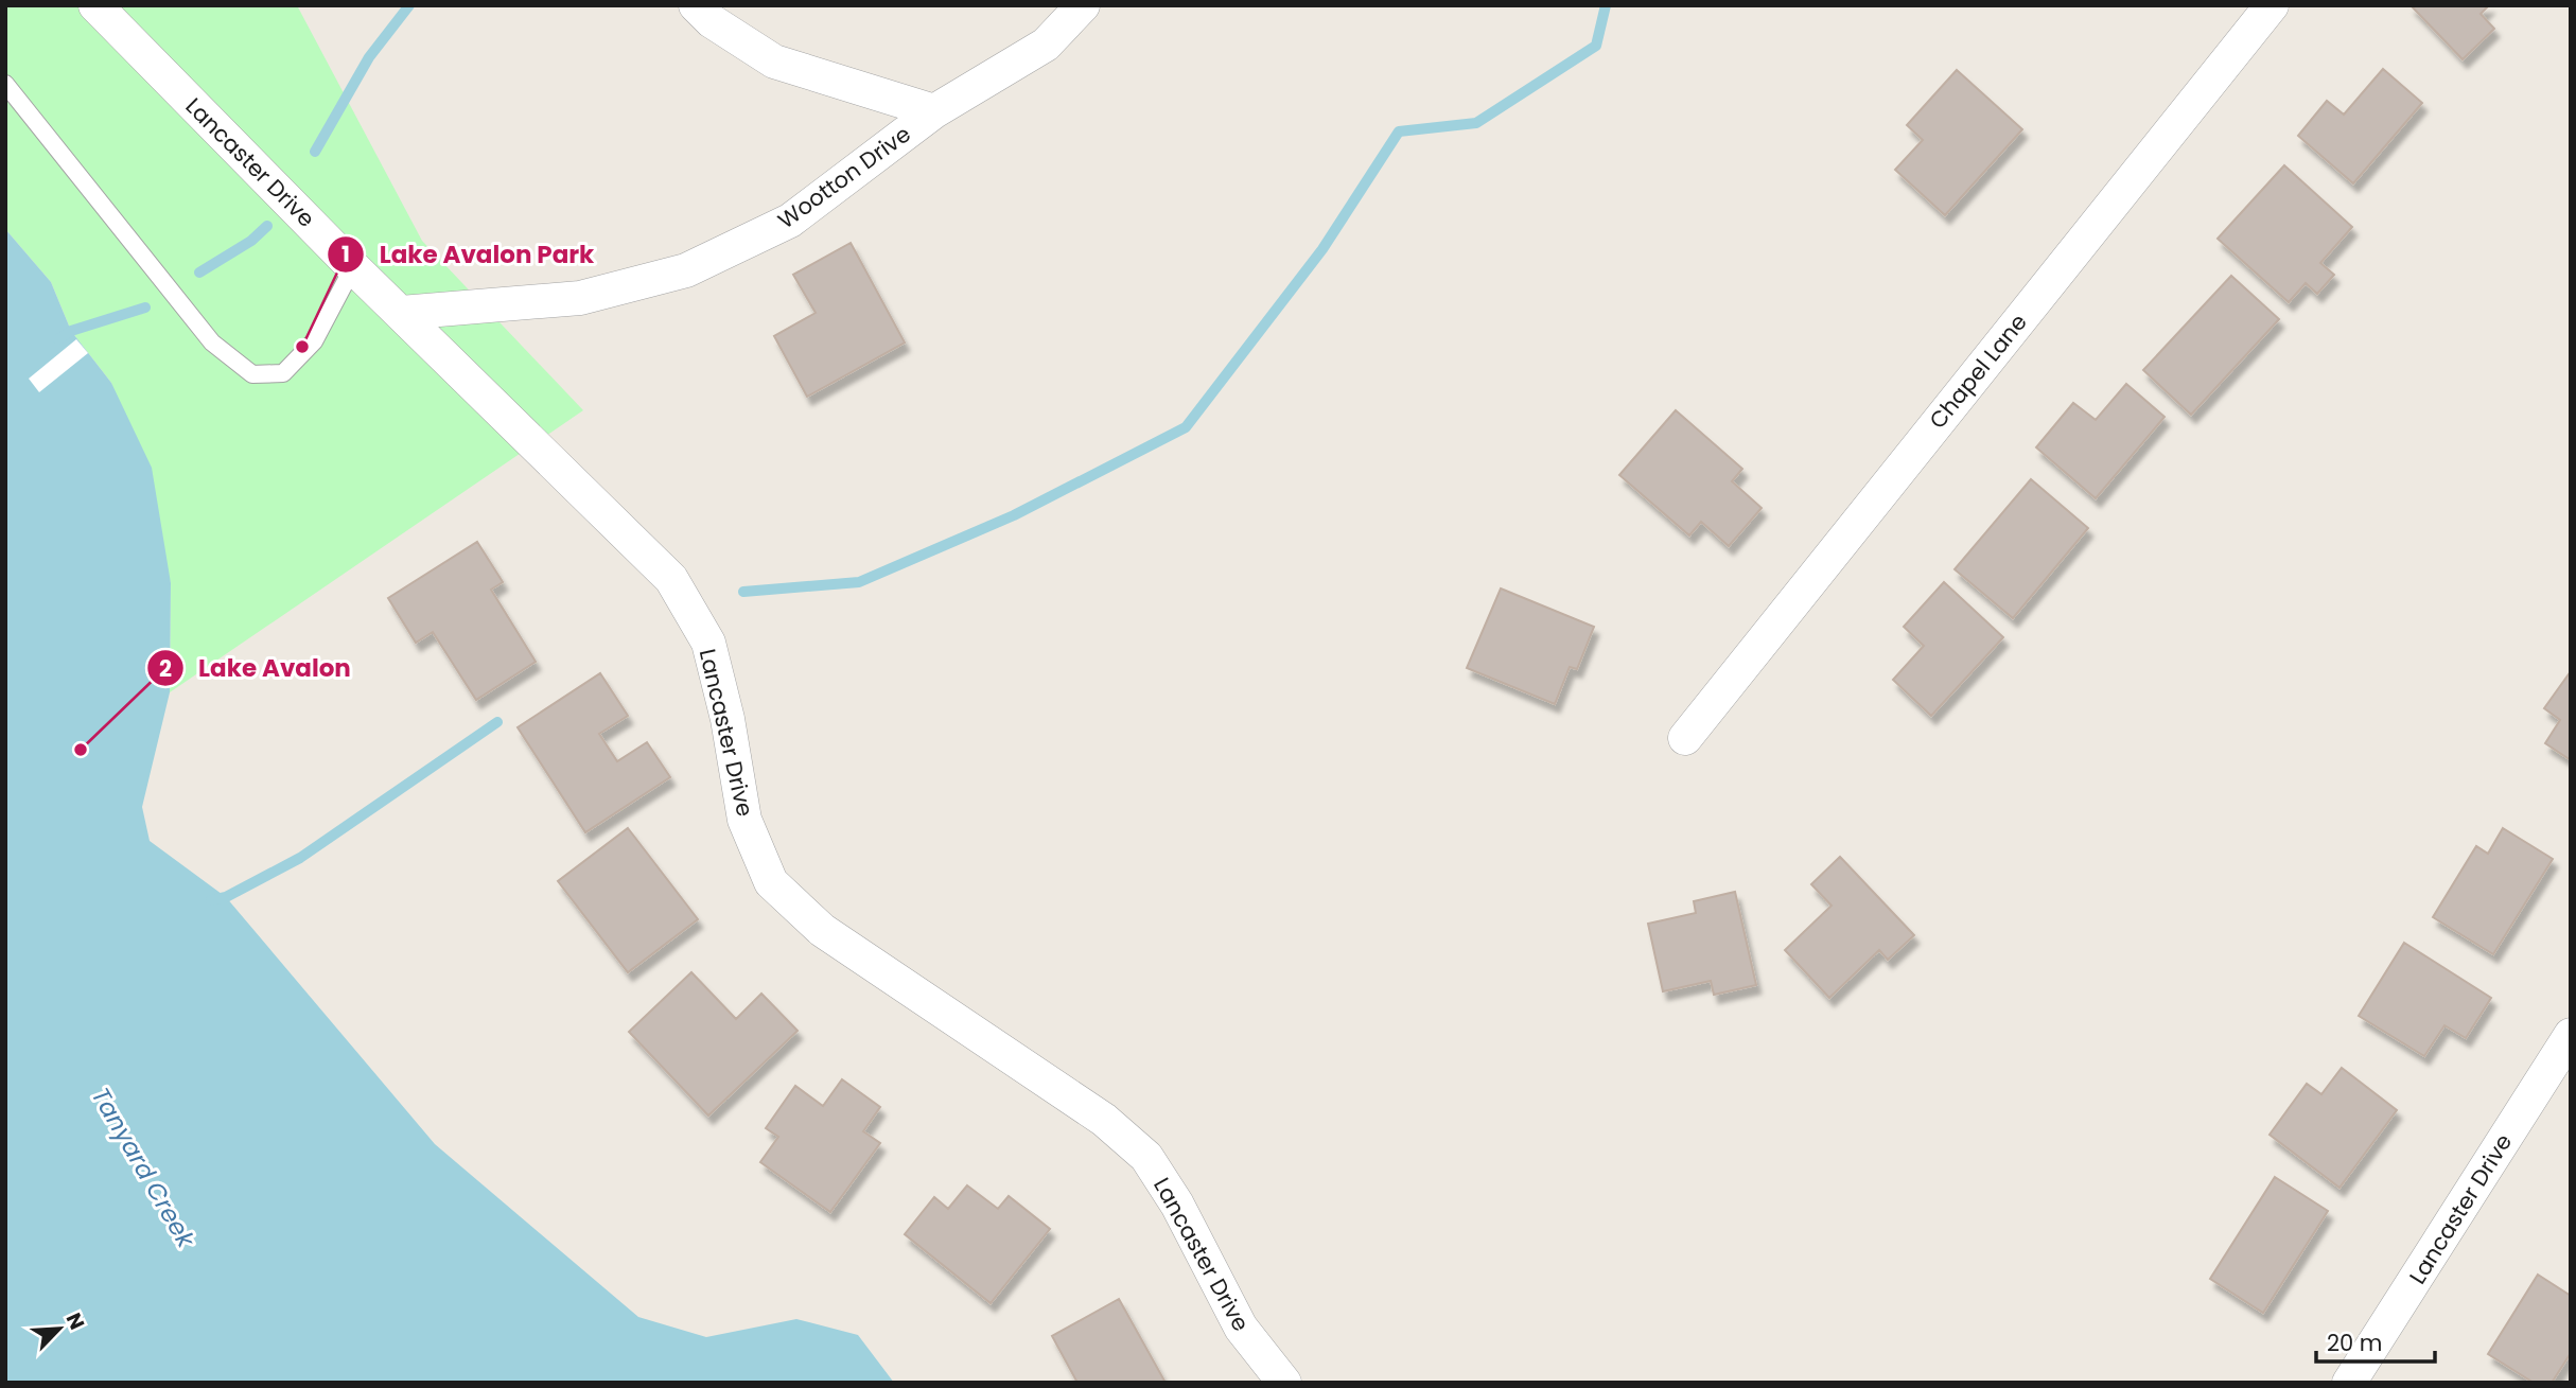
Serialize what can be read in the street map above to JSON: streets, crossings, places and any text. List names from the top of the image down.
{
  "streets": {
    "street": ["Lancaster Drive", "Wootton Drive", "Chapel Lane"]
  },
  "crossings": [
    ["Lancaster Drive", "Wootton Drive"]
  ],
  "water": ["Tanyard Creek"],
  "places": ["Lake Avalon Park", "Lake Avalon"],
  "scale_bar": "20 m",
  "north": "top right"
}
